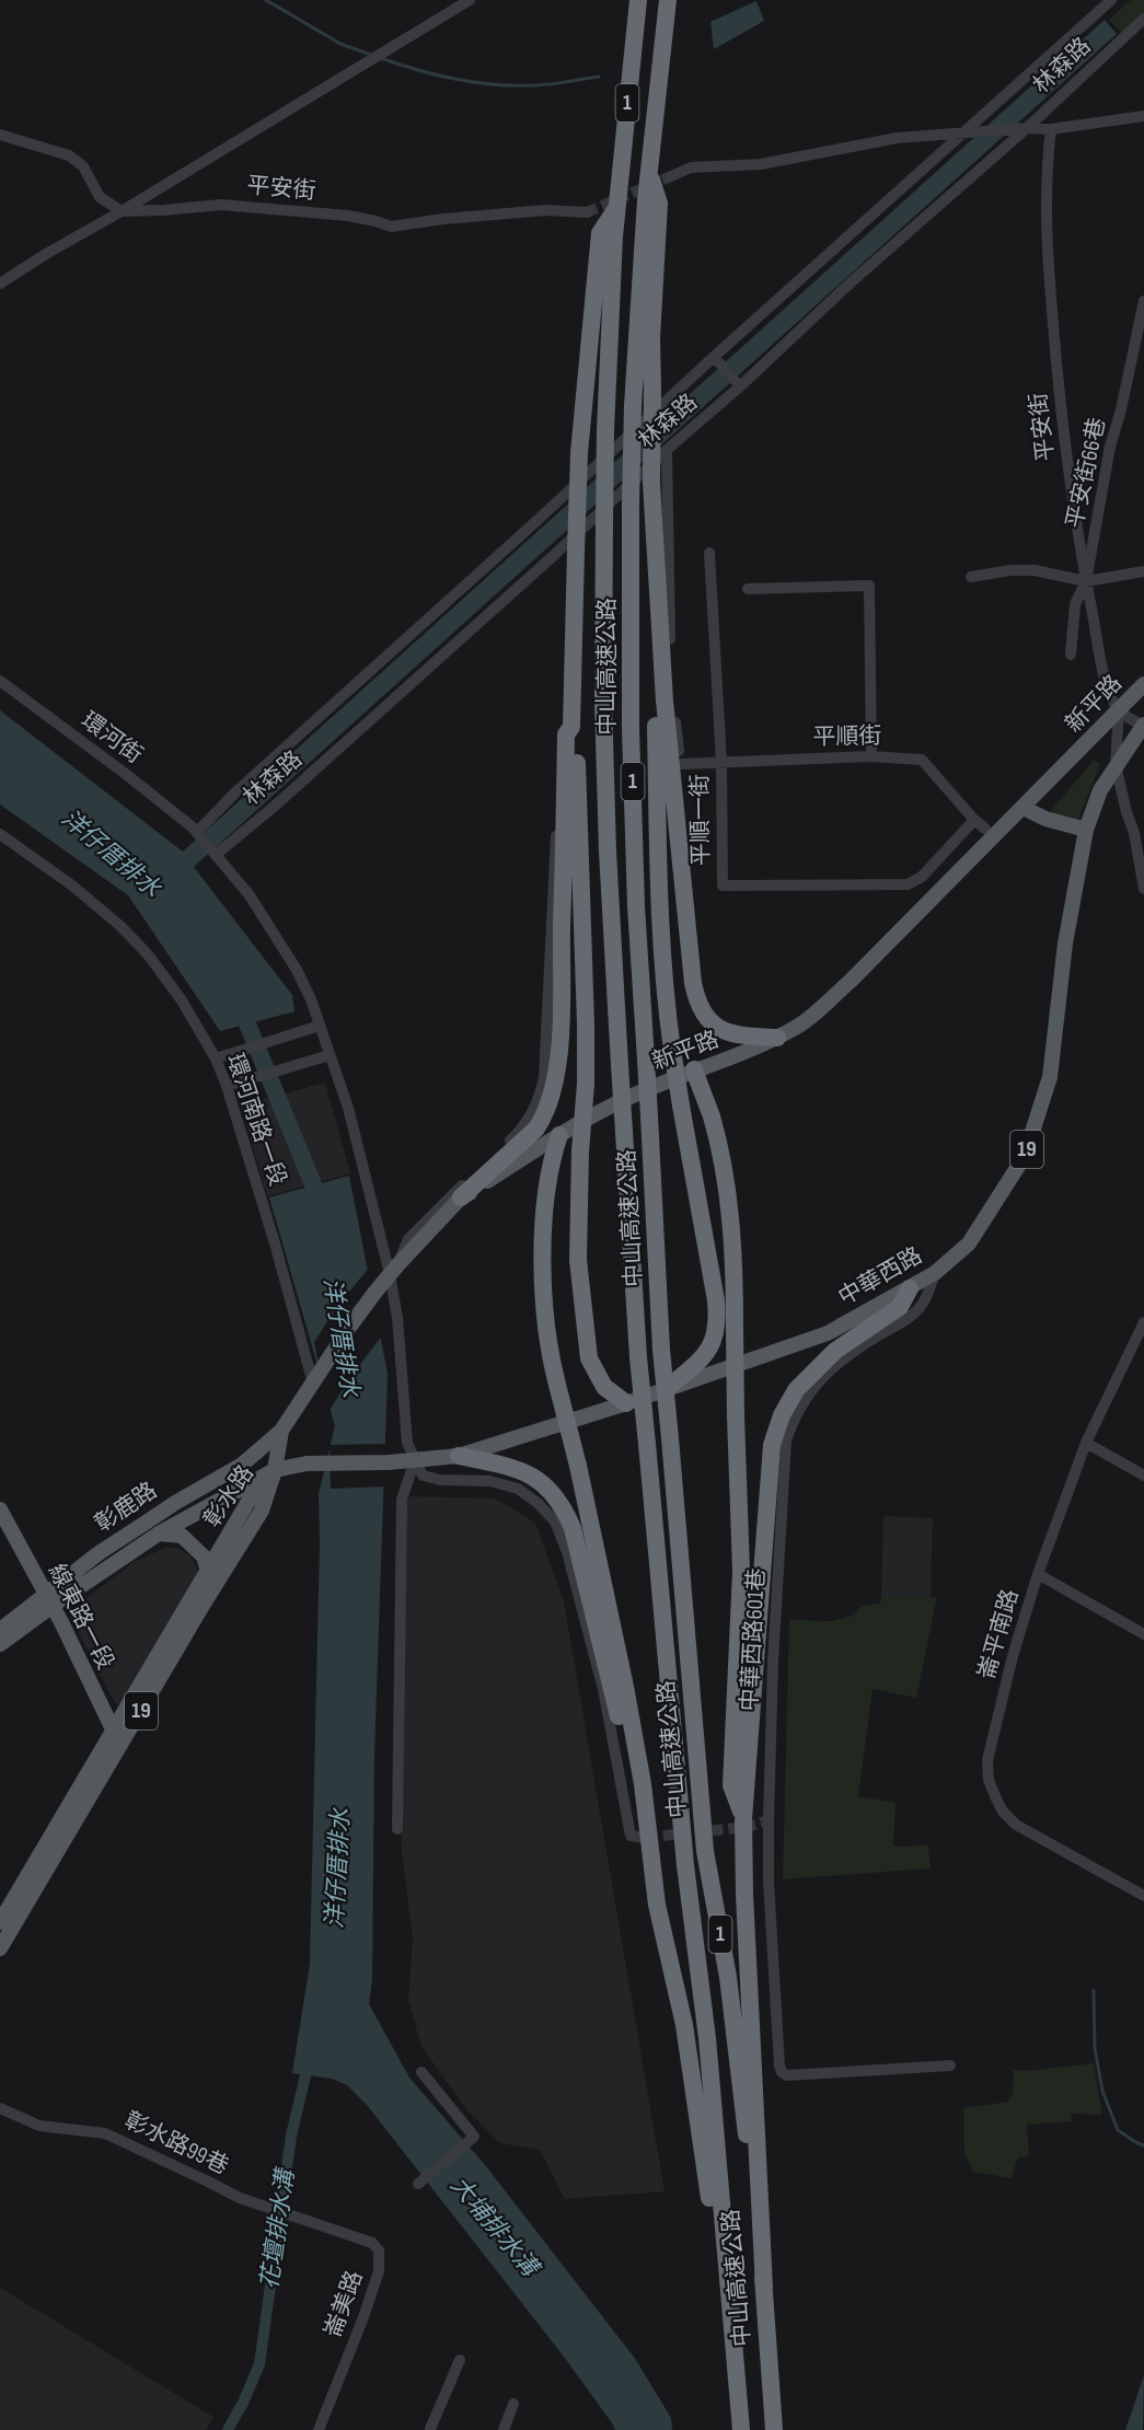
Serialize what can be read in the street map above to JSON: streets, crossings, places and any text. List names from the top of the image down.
{
  "streets": {
    "highway": ["1", "中山高速公路"],
    "main road": [
      "新平路",
      "19",
      "中華西路",
      "彰水路",
      "彰鹿路",
      "線東路一段"
    ],
    "street": [
      "林森路",
      "平安街",
      "平安街66巷",
      "平順街",
      "環河街",
      "平順一街",
      "環河南路一段",
      "崙平南路",
      "中華西路601巷",
      "彰水路99巷",
      "崙美路"
    ]
  },
  "crossings": [
    ["林森路", "環河街"],
    ["平安街", "平安街66巷"],
    ["平安街", "新平路"],
    ["新平路", "環河街"],
    ["新平路", "環河南路一段"],
    ["新平路", "中華西路"],
    ["新平路", "彰水路"],
    ["新平路", "彰鹿路"],
    ["平順街", "平順一街"],
    ["環河街", "中華西路"],
    ["中華西路", "彰水路"],
    ["中華西路", "彰鹿路"],
    ["中華西路", "中華西路601巷"],
    ["彰水路", "彰鹿路"],
    ["彰水路", "線東路一段"],
    ["彰鹿路", "線東路一段"],
    ["彰水路99巷", "崙美路"]
  ],
  "water": ["洋仔厝排水", "大埔排水溝", "花壇排水溝"]
}
